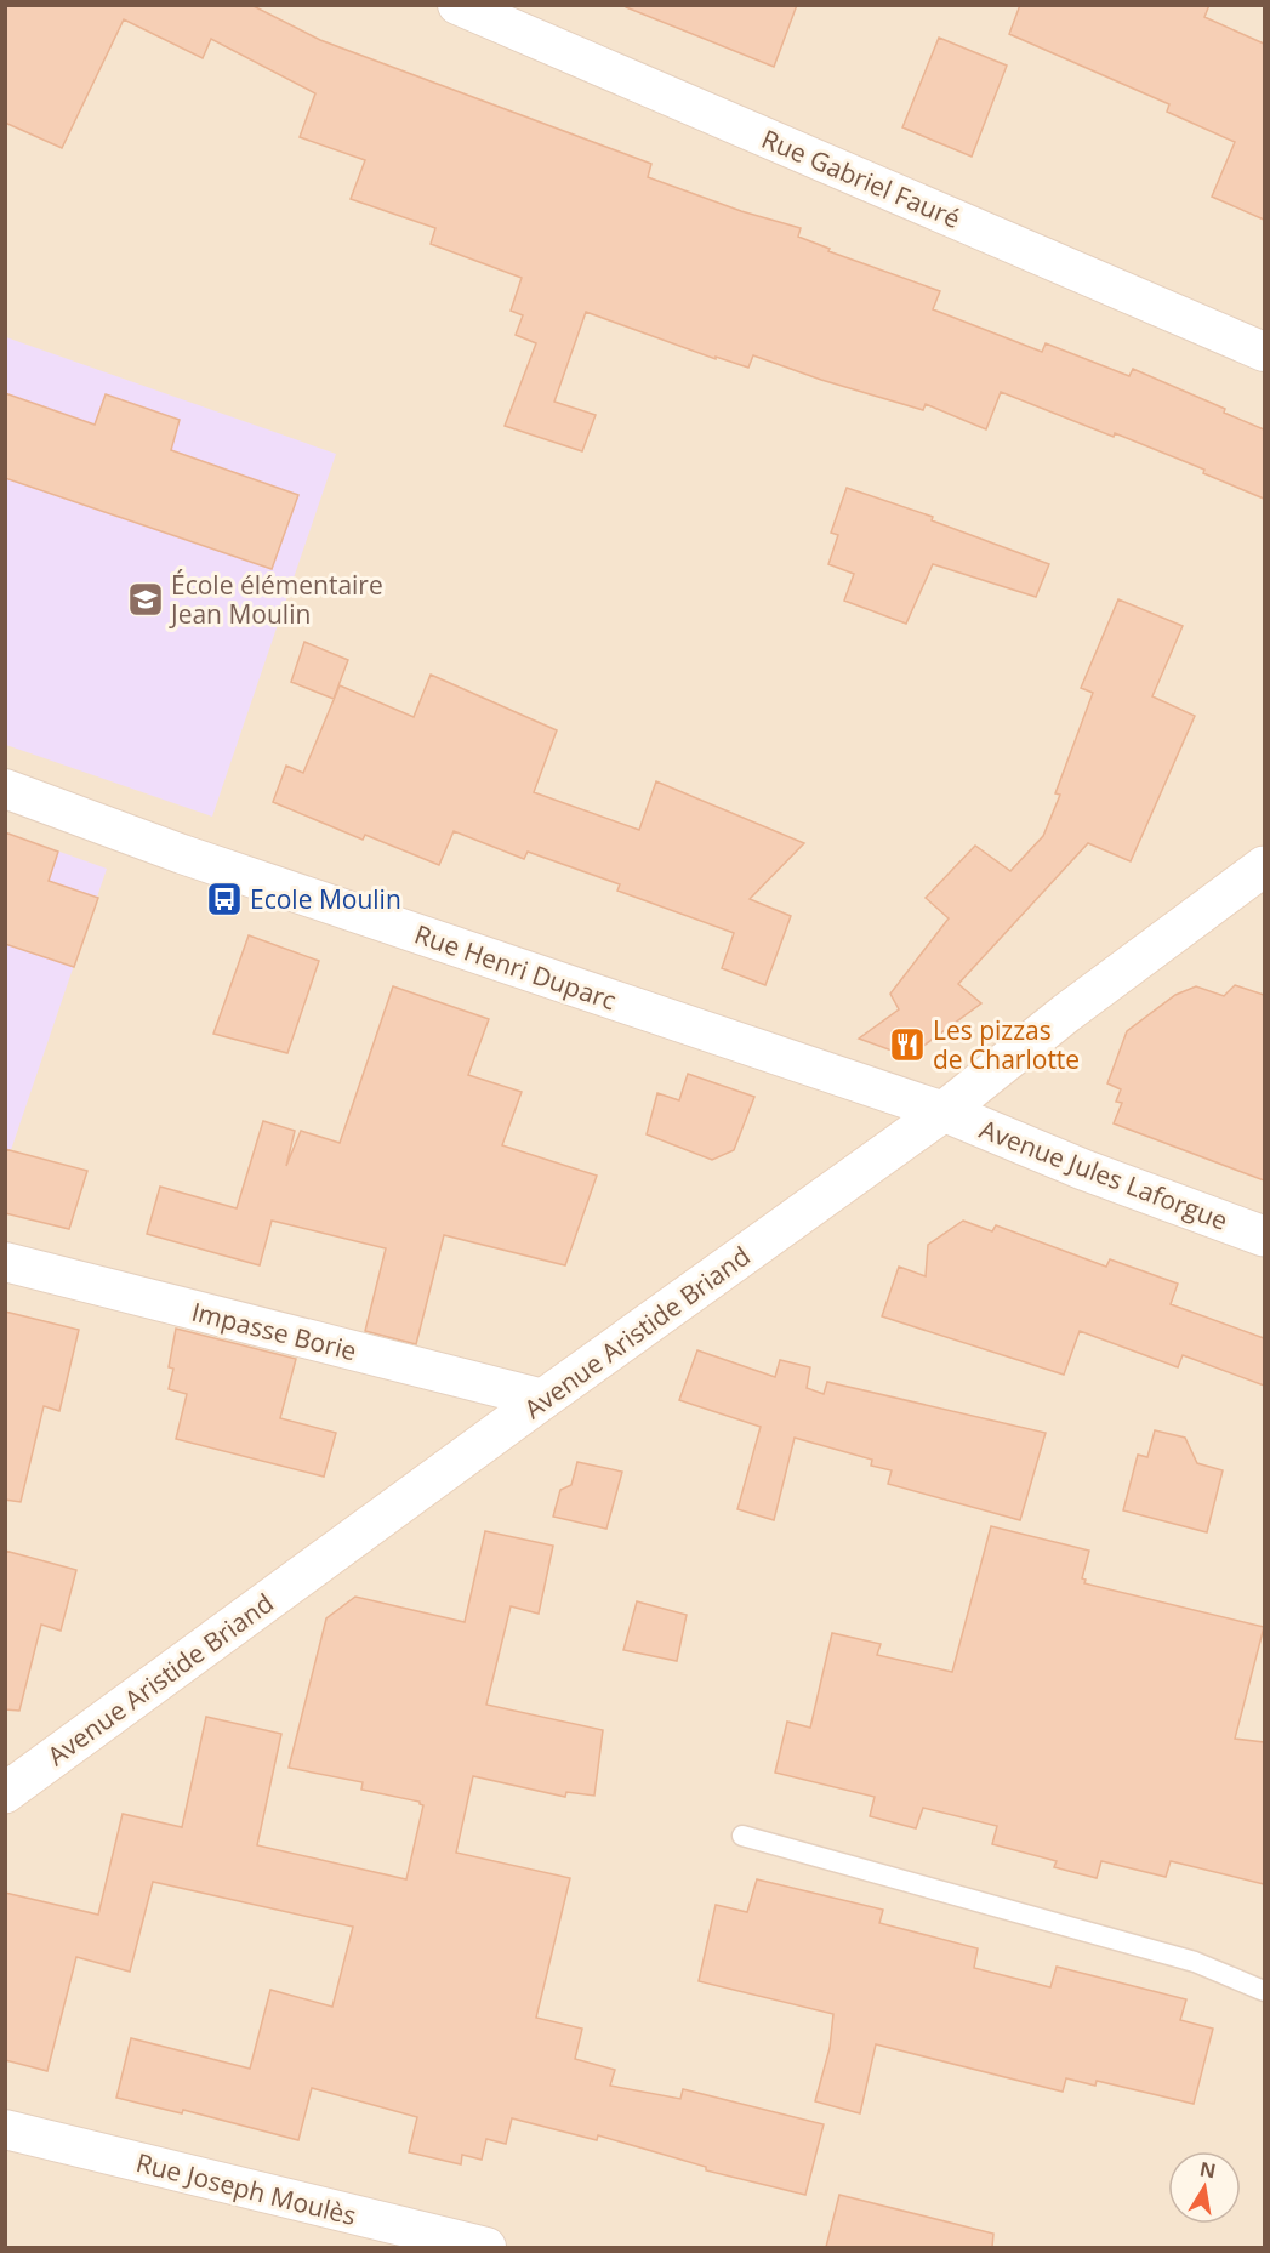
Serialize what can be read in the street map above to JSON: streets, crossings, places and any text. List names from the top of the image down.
{
  "streets": {
    "main road": ["Avenue Jules Laforgue", "Avenue Aristide Briand"],
    "street": [
      "Rue Gabriel Fauré",
      "Rue Henri Duparc",
      "Impasse Borie",
      "Rue Joseph Moulès"
    ]
  },
  "crossings": [
    ["Rue Henri Duparc", "Avenue Jules Laforgue"],
    ["Rue Henri Duparc", "Avenue Aristide Briand"],
    ["Avenue Jules Laforgue", "Avenue Aristide Briand"],
    ["Impasse Borie", "Avenue Aristide Briand"]
  ],
  "places": {
    "school or university": ["École élémentaire Jean Moulin"],
    "bus stop": ["Ecole Moulin"],
    "restaurant": ["Les pizzas de Charlotte"]
  },
  "north": "top"
}
